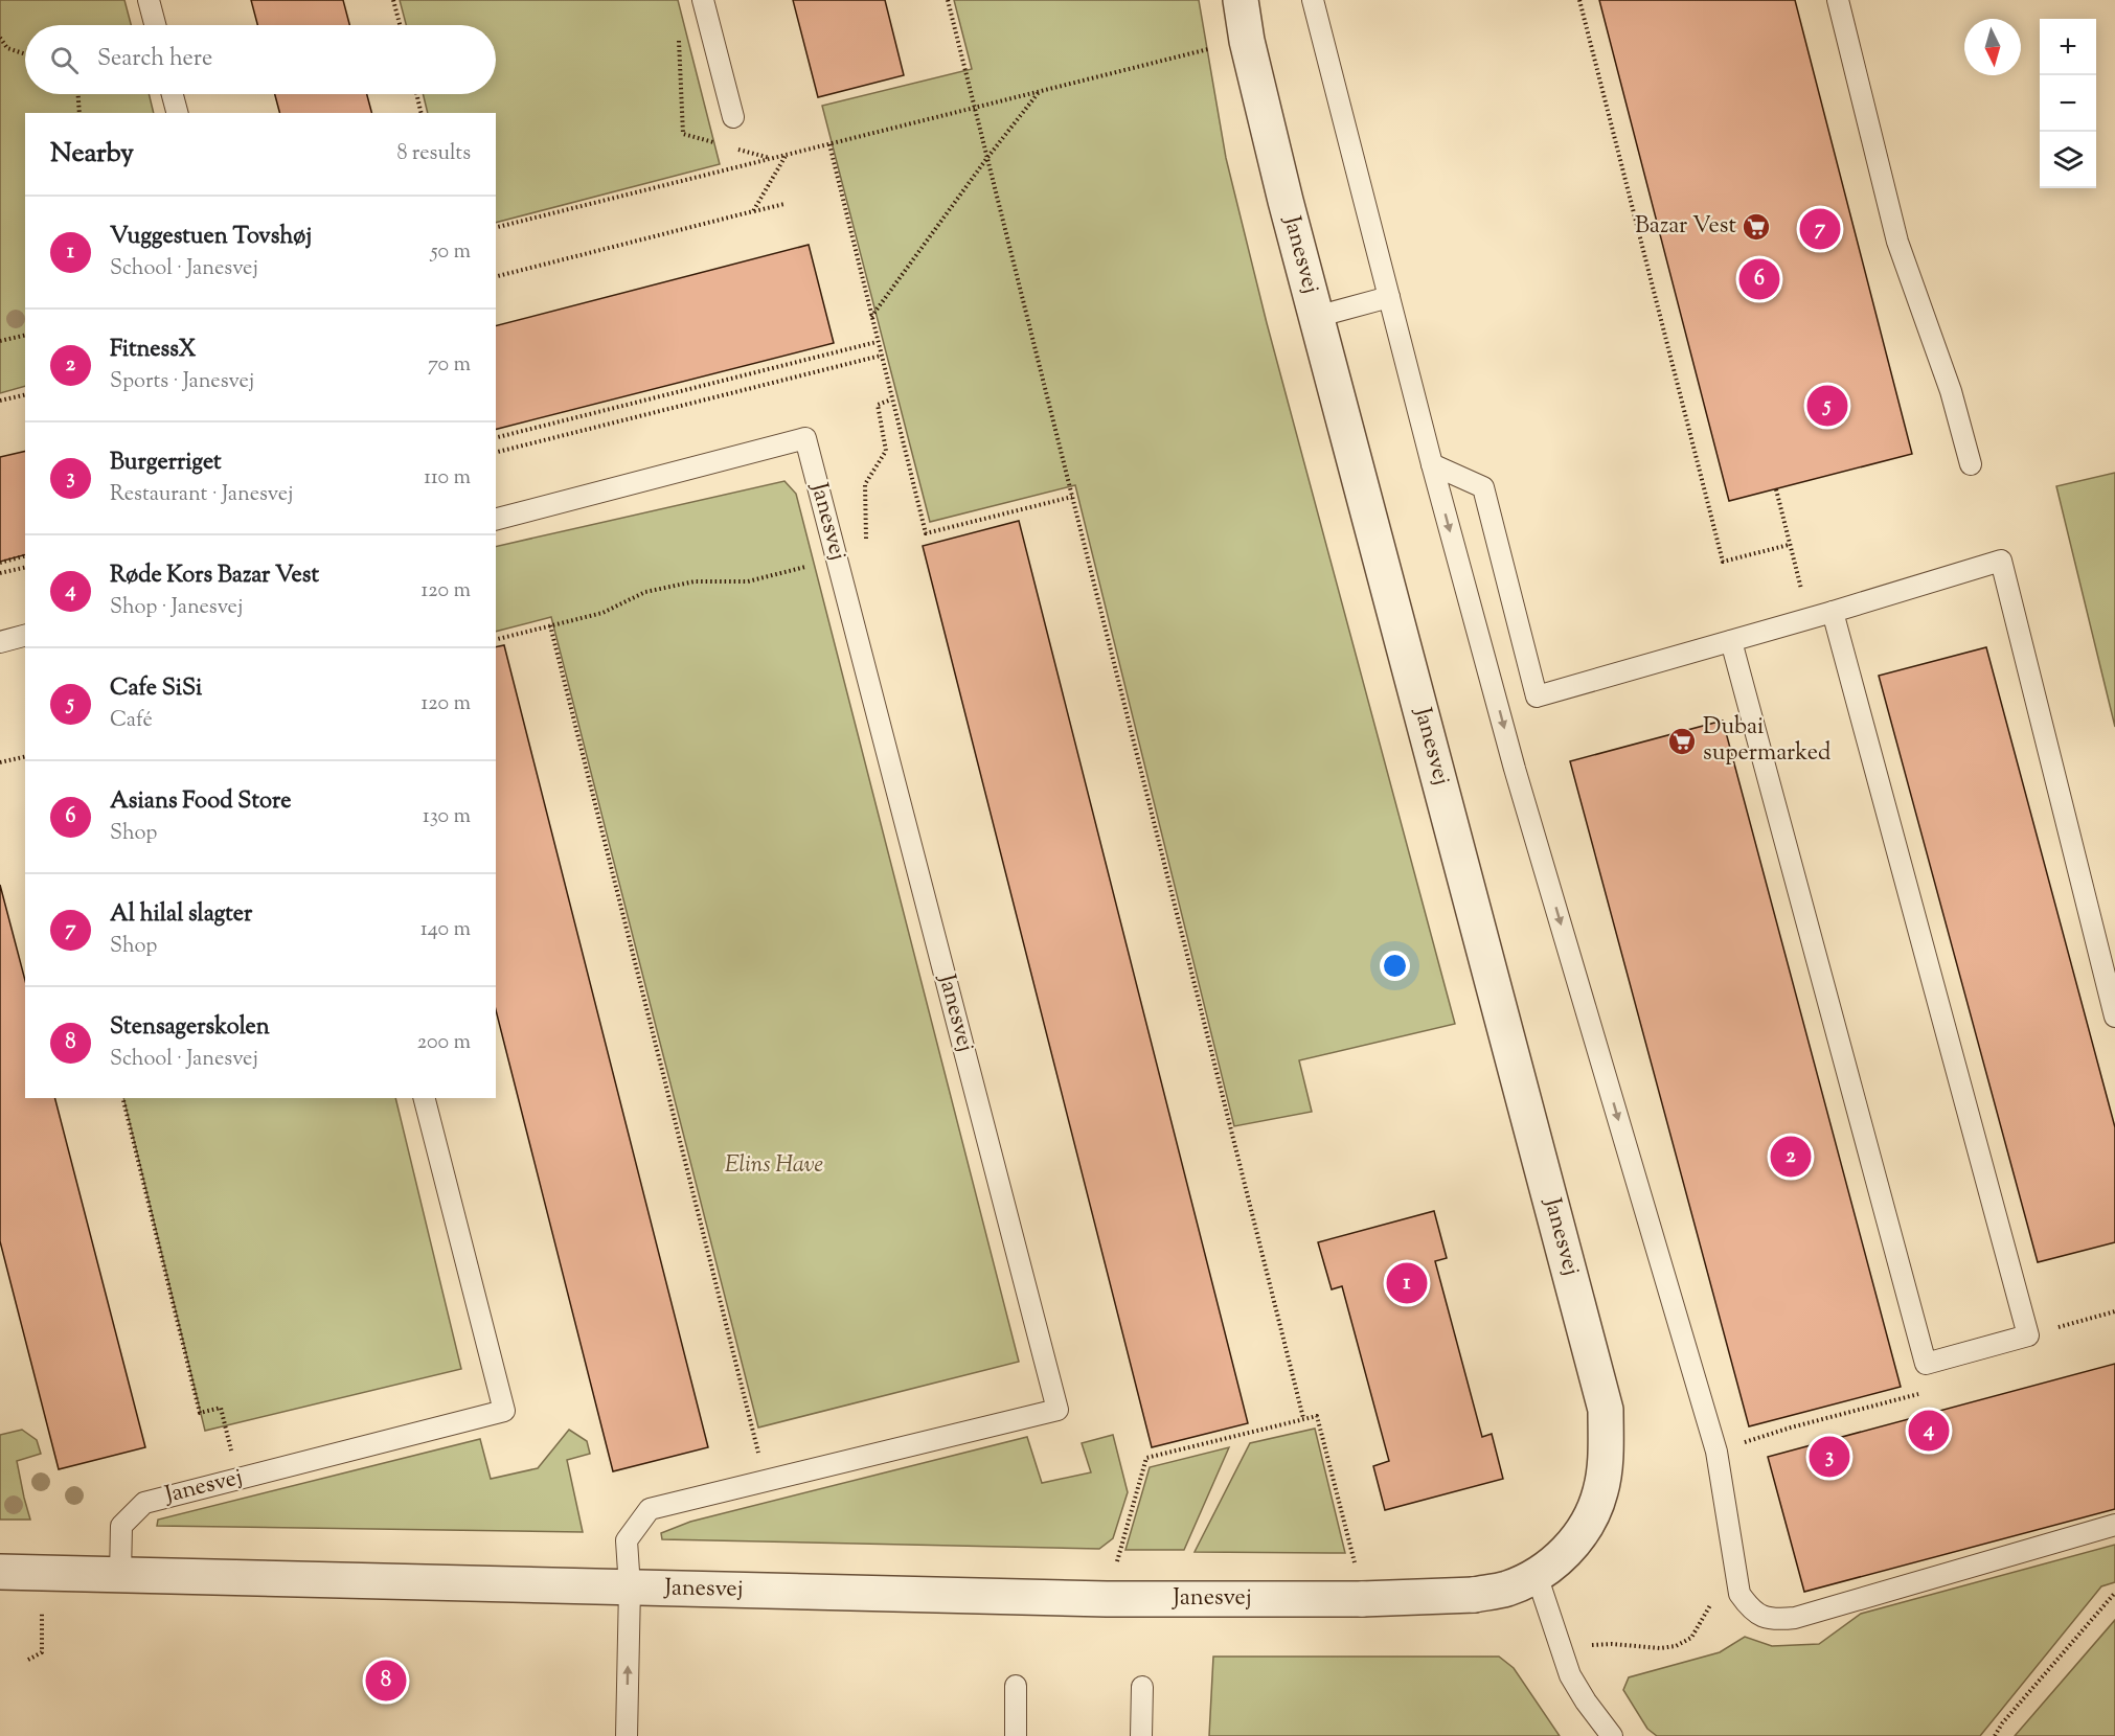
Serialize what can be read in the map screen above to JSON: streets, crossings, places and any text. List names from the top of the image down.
{
  "streets": {
    "street": ["Janesvej"]
  },
  "parks": ["Elins Have"],
  "places": {
    "supermarket": ["Bazar Vest", "Dubai supermarked"]
  },
  "north": "bottom",
  "page": {
    "map_buttons": ["+", "−"],
    "search": "Search here",
    "heading": ["Nearby", "8 results"],
    "list": [
      {
        "mark": "1",
        "name": "Vuggestuen Tovshøj",
        "note": "School · Janesvej",
        "value": "50 m"
      },
      {
        "mark": "2",
        "name": "FitnessX",
        "note": "Sports · Janesvej",
        "value": "70 m"
      },
      {
        "mark": "3",
        "name": "Burgerriget",
        "note": "Restaurant · Janesvej",
        "value": "110 m"
      },
      {
        "mark": "4",
        "name": "Røde Kors Bazar Vest",
        "note": "Shop · Janesvej",
        "value": "120 m"
      },
      {
        "mark": "5",
        "name": "Cafe SiSi",
        "note": "Café",
        "value": "120 m"
      },
      {
        "mark": "6",
        "name": "Asians Food Store",
        "note": "Shop",
        "value": "130 m"
      },
      {
        "mark": "7",
        "name": "Al hilal slagter",
        "note": "Shop",
        "value": "140 m"
      },
      {
        "mark": "8",
        "name": "Stensagerskolen",
        "note": "School · Janesvej",
        "value": "200 m"
      }
    ],
    "pins": [
      "7",
      "6",
      "5",
      "2",
      "1",
      "4",
      "3",
      "8"
    ]
  }
}
